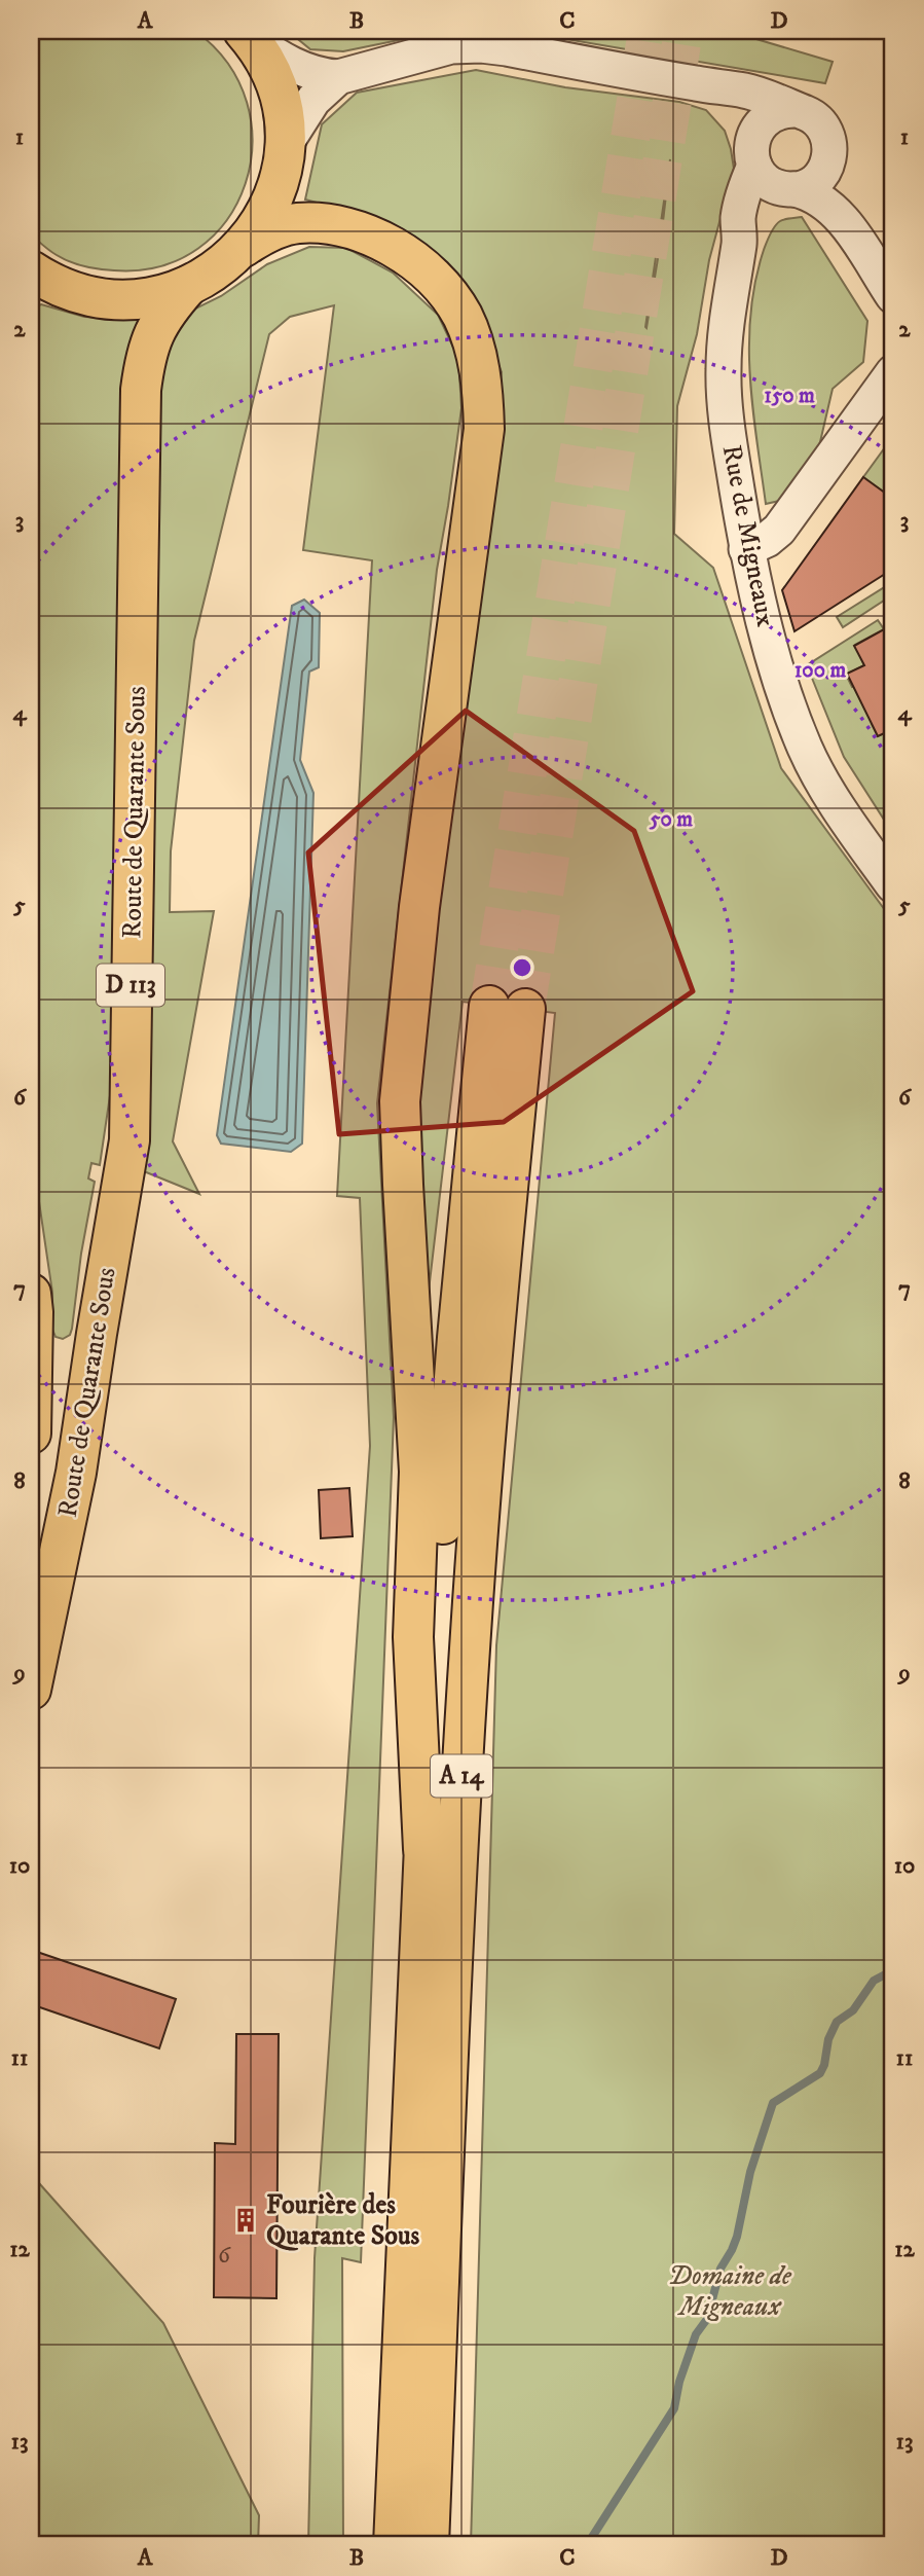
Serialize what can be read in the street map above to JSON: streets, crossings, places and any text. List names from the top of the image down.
{
  "streets": {
    "main road": ["Route de Quarante Sous", "D 113", "A 14"],
    "street": ["Rue de Migneaux"]
  },
  "parks": ["Domaine de Migneaux"],
  "places": {
    "building": ["Fourière des Quarante Sous"]
  },
  "house_numbers": ["6"],
  "grid": {
    "columns": [
      "A",
      "B",
      "C",
      "D"
    ],
    "rows": [
      "1",
      "2",
      "3",
      "4",
      "5",
      "6",
      "7",
      "8",
      "9",
      "10",
      "11",
      "12",
      "13"
    ]
  },
  "rings": ["150 m", "100 m", "50 m"]
}
